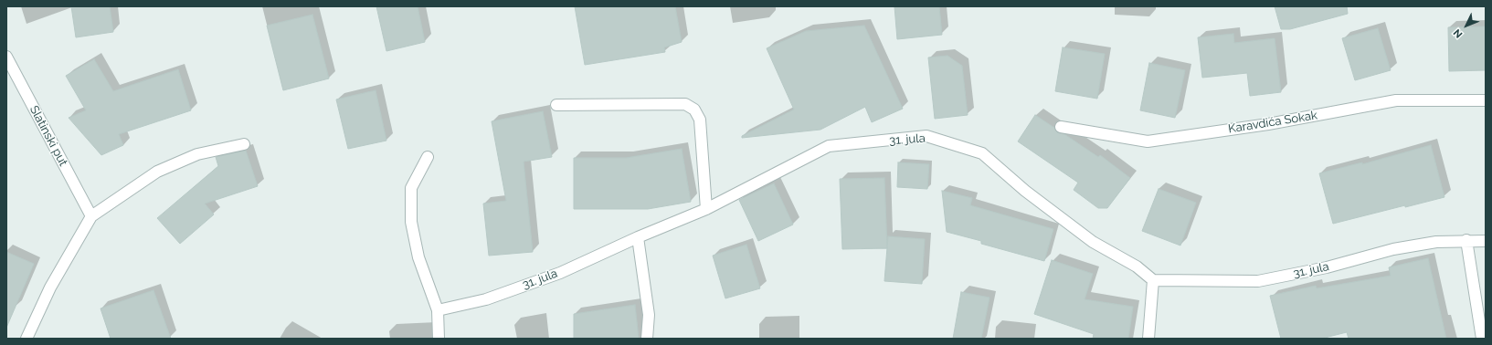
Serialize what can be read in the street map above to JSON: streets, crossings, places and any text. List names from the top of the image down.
{
  "streets": {
    "street": ["Karavdića Sokak", "Slatinski put", "31. jula"]
  },
  "north": "bottom left"
}
